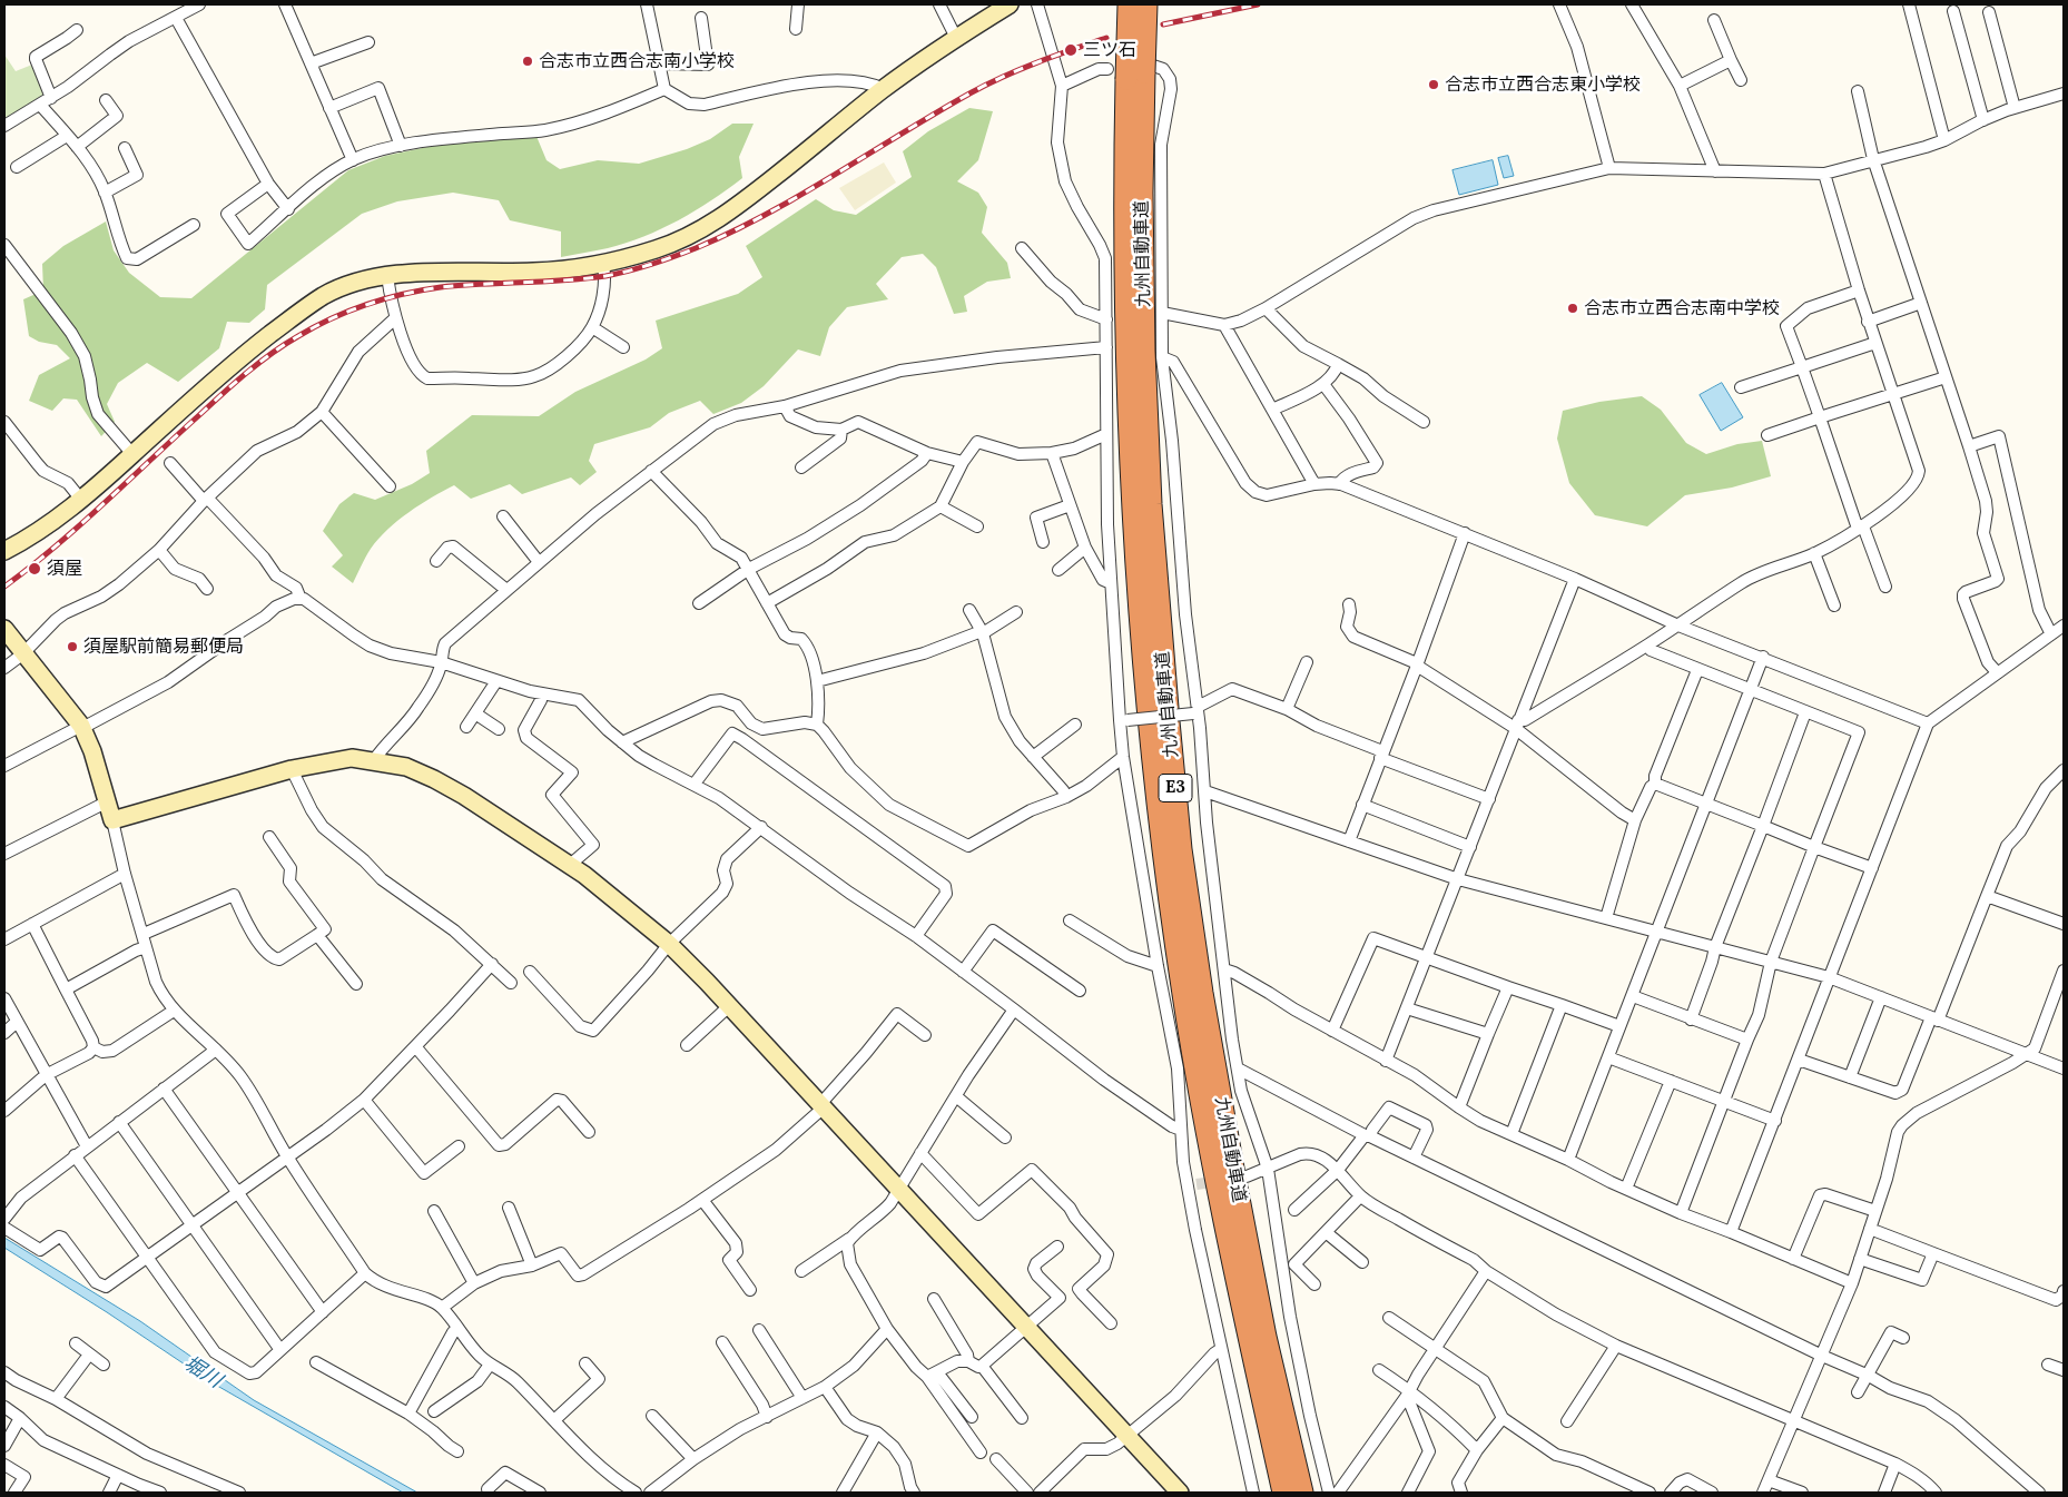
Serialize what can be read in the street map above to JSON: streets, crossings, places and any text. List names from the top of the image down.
{
  "streets": {
    "highway": ["九州自動車道", "E3"]
  },
  "water": ["堀川"],
  "places": [
    "三ツ石",
    "合志市立西合志南小学校",
    "合志市立西合志東小学校",
    "合志市立西合志南中学校",
    "須屋",
    "須屋駅前簡易郵便局"
  ]
}
